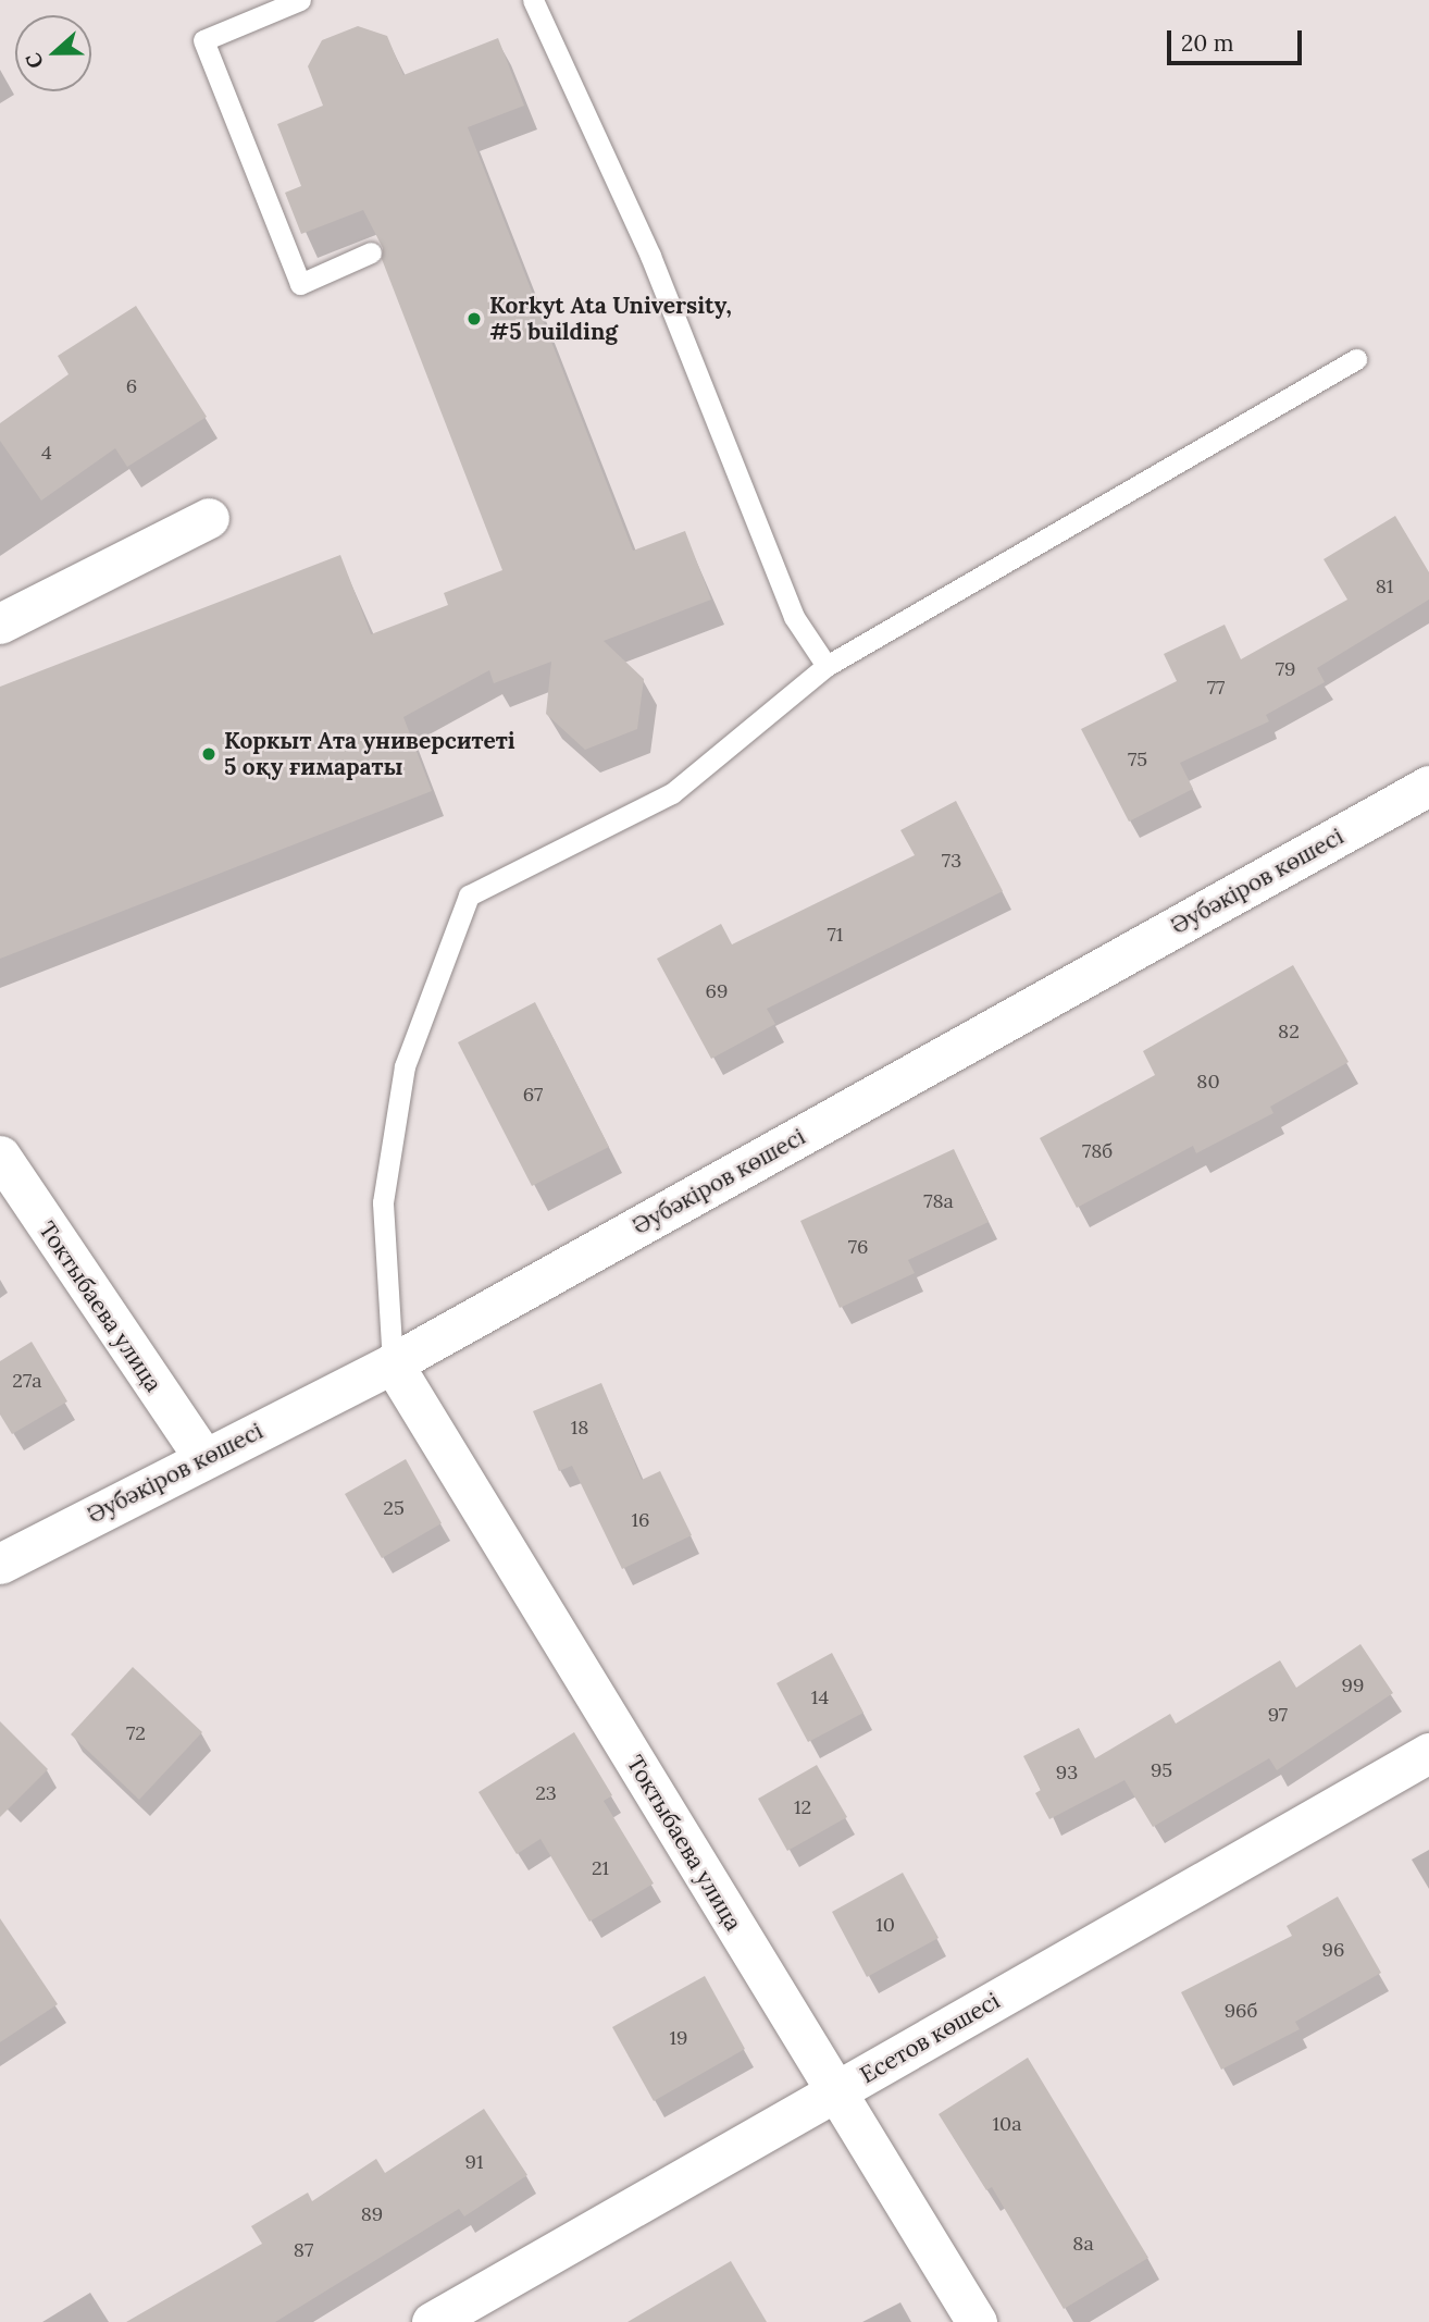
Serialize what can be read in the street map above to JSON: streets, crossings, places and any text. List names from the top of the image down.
{
  "streets": {
    "street": ["Әубәкіров көшесі", "Токтыбаева улица", "Есетов көшесі"]
  },
  "crossings": [
    ["Әубәкіров көшесі", "Токтыбаева улица"],
    ["Токтыбаева улица", "Есетов көшесі"]
  ],
  "places": ["Korkyt Ata University, #5 building", "Коркыт Ата университеті 5 оқу ғимараты"],
  "house_numbers": [
    "6",
    "4",
    "81",
    "79",
    "77",
    "75",
    "73",
    "71",
    "69",
    "82",
    "80",
    "67",
    "78б",
    "78а",
    "76",
    "27а",
    "18",
    "25",
    "16",
    "99",
    "14",
    "97",
    "72",
    "95",
    "93",
    "23",
    "12",
    "21",
    "10",
    "96",
    "96б",
    "19",
    "10а",
    "91",
    "89",
    "8а",
    "87"
  ],
  "scale_bar": "20 m",
  "north": "left"
}
